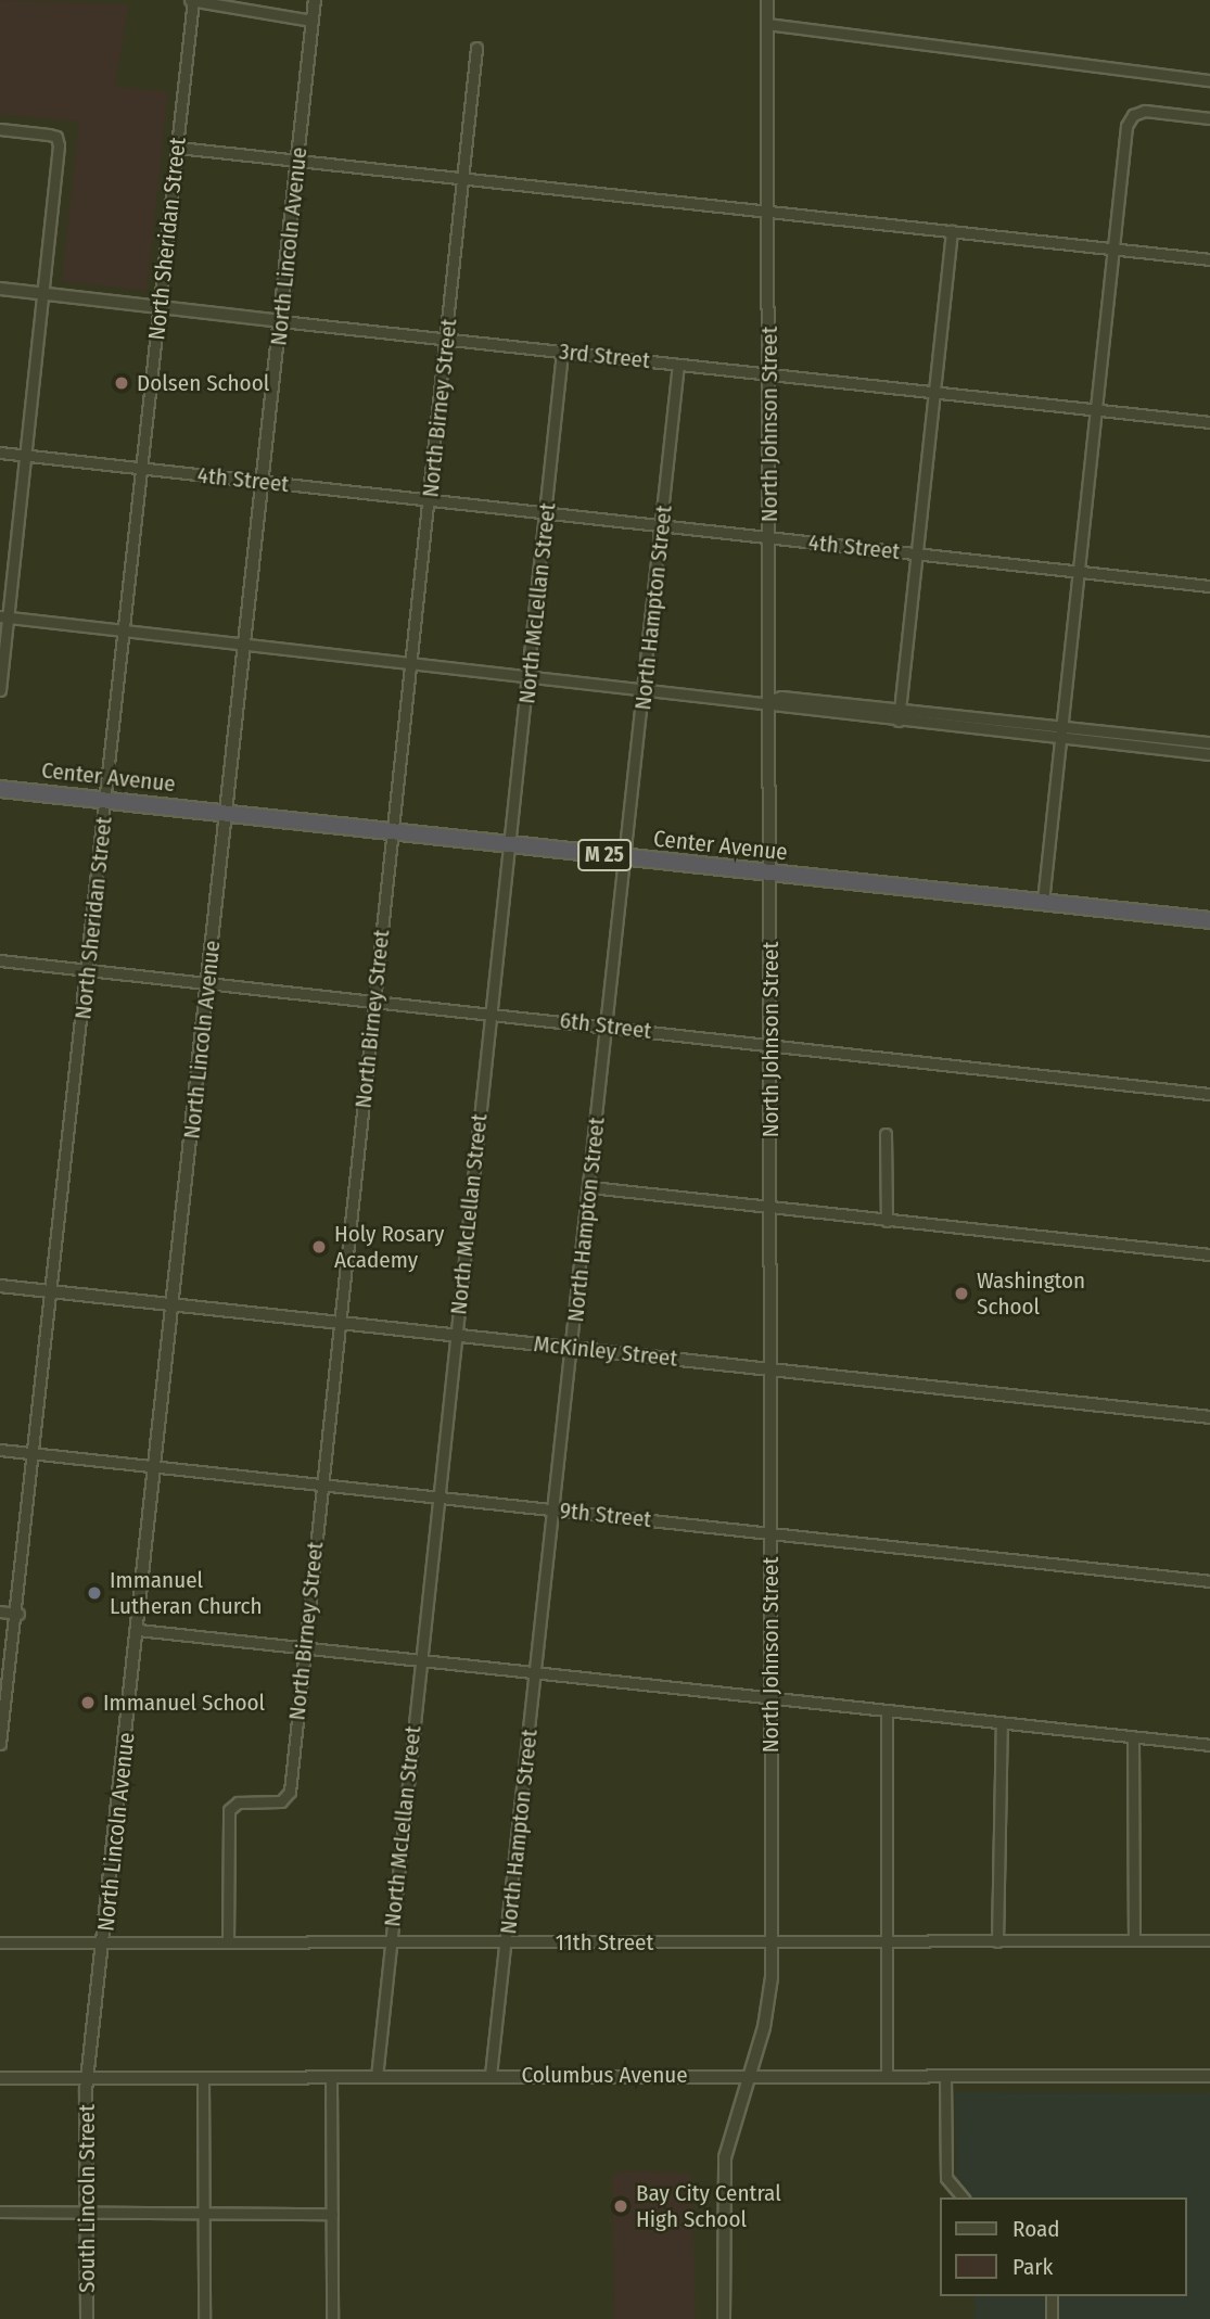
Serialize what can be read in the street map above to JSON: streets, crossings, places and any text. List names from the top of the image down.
{
  "streets": {
    "highway": ["Center Avenue", "M 25"],
    "street": [
      "North Sheridan Street",
      "North Lincoln Avenue",
      "3rd Street",
      "North Birney Street",
      "North Johnson Street",
      "4th Street",
      "North McLellan Street",
      "North Hampton Street",
      "6th Street",
      "McKinley Street",
      "9th Street",
      "11th Street",
      "Columbus Avenue",
      "South Lincoln Street"
    ]
  },
  "crossings": [
    ["North Sheridan Street", "3rd Street"],
    ["North Sheridan Street", "4th Street"],
    ["North Sheridan Street", "Center Avenue"],
    ["North Sheridan Street", "6th Street"],
    ["North Sheridan Street", "McKinley Street"],
    ["North Sheridan Street", "9th Street"],
    ["North Lincoln Avenue", "3rd Street"],
    ["North Lincoln Avenue", "4th Street"],
    ["North Lincoln Avenue", "Center Avenue"],
    ["North Lincoln Avenue", "6th Street"],
    ["North Lincoln Avenue", "McKinley Street"],
    ["North Lincoln Avenue", "9th Street"],
    ["North Lincoln Avenue", "11th Street"],
    ["North Lincoln Avenue", "Columbus Avenue"],
    ["North Lincoln Avenue", "South Lincoln Street"],
    ["3rd Street", "North Birney Street"],
    ["3rd Street", "North Johnson Street"],
    ["3rd Street", "North McLellan Street"],
    ["3rd Street", "North Hampton Street"],
    ["North Birney Street", "4th Street"],
    ["North Birney Street", "Center Avenue"],
    ["North Birney Street", "6th Street"],
    ["North Birney Street", "McKinley Street"],
    ["North Birney Street", "9th Street"],
    ["North Birney Street", "11th Street"],
    ["North Johnson Street", "4th Street"],
    ["North Johnson Street", "Center Avenue"],
    ["North Johnson Street", "6th Street"],
    ["North Johnson Street", "McKinley Street"],
    ["North Johnson Street", "9th Street"],
    ["North Johnson Street", "11th Street"],
    ["North Johnson Street", "Columbus Avenue"],
    ["4th Street", "North McLellan Street"],
    ["4th Street", "North Hampton Street"],
    ["North McLellan Street", "Center Avenue"],
    ["North McLellan Street", "6th Street"],
    ["North McLellan Street", "McKinley Street"],
    ["North McLellan Street", "9th Street"],
    ["North McLellan Street", "11th Street"],
    ["North McLellan Street", "Columbus Avenue"],
    ["North Hampton Street", "Center Avenue"],
    ["North Hampton Street", "6th Street"],
    ["North Hampton Street", "McKinley Street"],
    ["North Hampton Street", "9th Street"],
    ["North Hampton Street", "11th Street"],
    ["North Hampton Street", "Columbus Avenue"],
    ["Columbus Avenue", "South Lincoln Street"]
  ],
  "places": [
    "Dolsen School",
    "Holy Rosary Academy",
    "Washington School",
    "Immanuel Lutheran Church",
    "Immanuel School",
    "Bay City Central High School"
  ],
  "legend": ["Road", "Park"]
}
